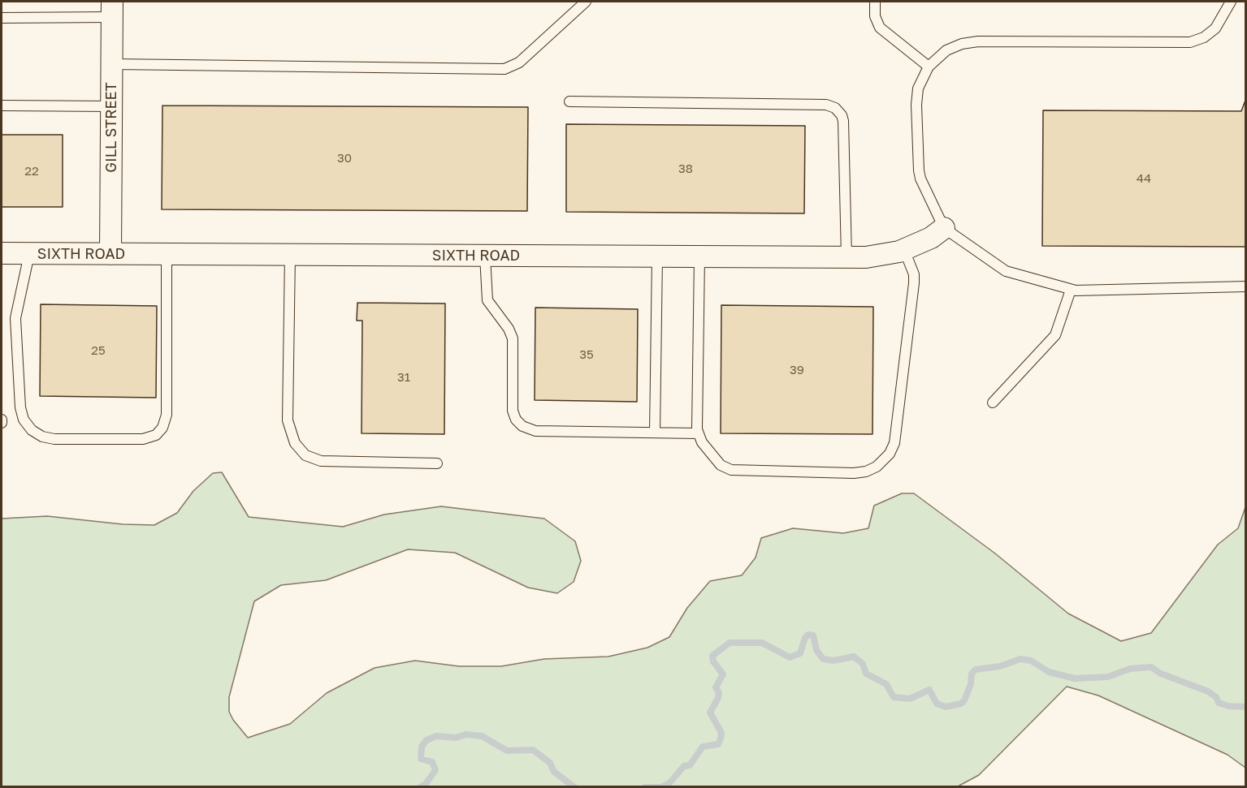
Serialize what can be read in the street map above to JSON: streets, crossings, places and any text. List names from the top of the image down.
{
  "streets": {
    "street": ["GILL STREET", "SIXTH ROAD"]
  },
  "crossings": [
    ["GILL STREET", "SIXTH ROAD"]
  ],
  "house_numbers": [
    "30",
    "38",
    "22",
    "44",
    "25",
    "35",
    "39",
    "31"
  ]
}
